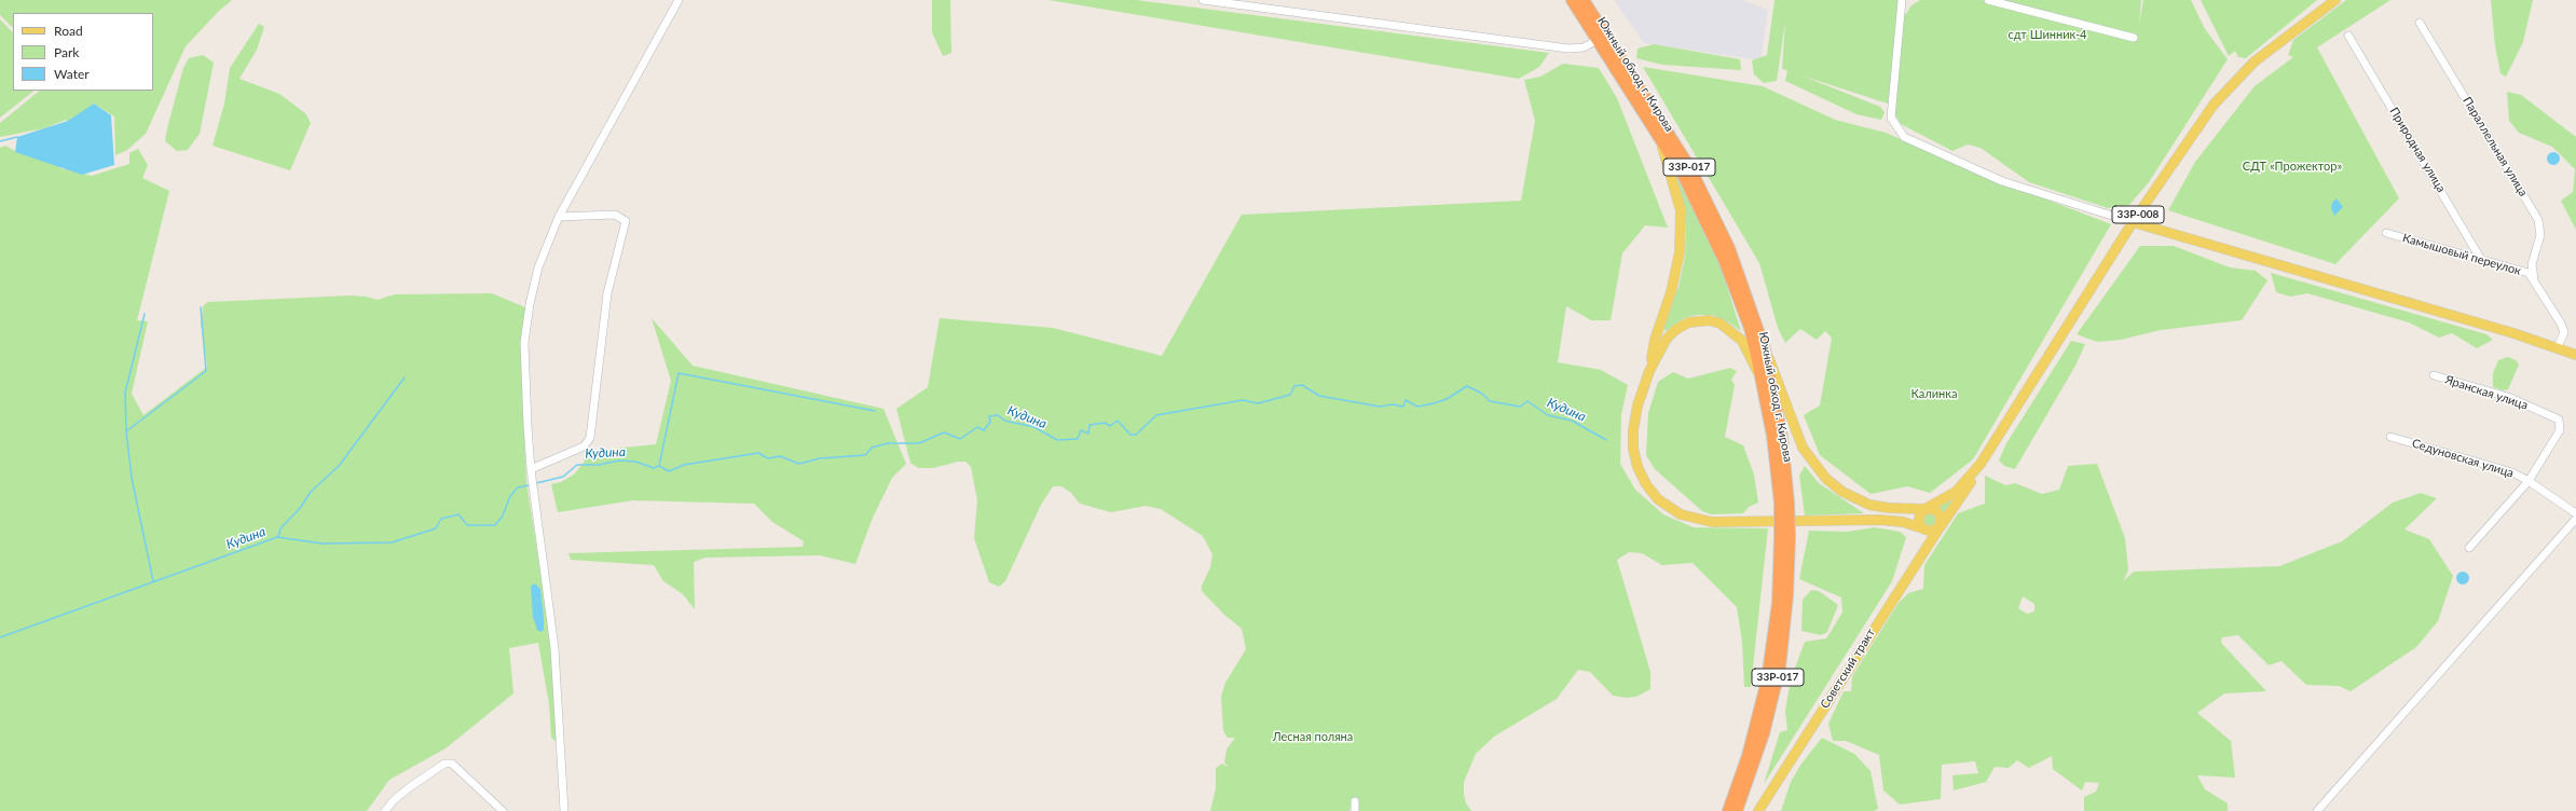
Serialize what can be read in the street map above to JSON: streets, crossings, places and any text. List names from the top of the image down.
{
  "streets": {
    "highway": ["Южный обход г. Кирова", "33Р-017"],
    "main road": ["33Р-008", "Советский тракт"],
    "street": [
      "Параллельная улица",
      "Природная улица",
      "Камышовый переулок",
      "Яранская улица",
      "Седуновская улица"
    ]
  },
  "crossings": [
    ["Параллельная улица", "Камышовый переулок"],
    ["Природная улица", "Камышовый переулок"],
    ["33Р-008", "Советский тракт"],
    ["Яранская улица", "Седуновская улица"]
  ],
  "water": ["Кудина"],
  "parks": [
    "сдт Шинник-4",
    "СДТ «Прожектор»",
    "Калинка",
    "Лесная поляна"
  ],
  "legend": ["Road", "Park", "Water"]
}
